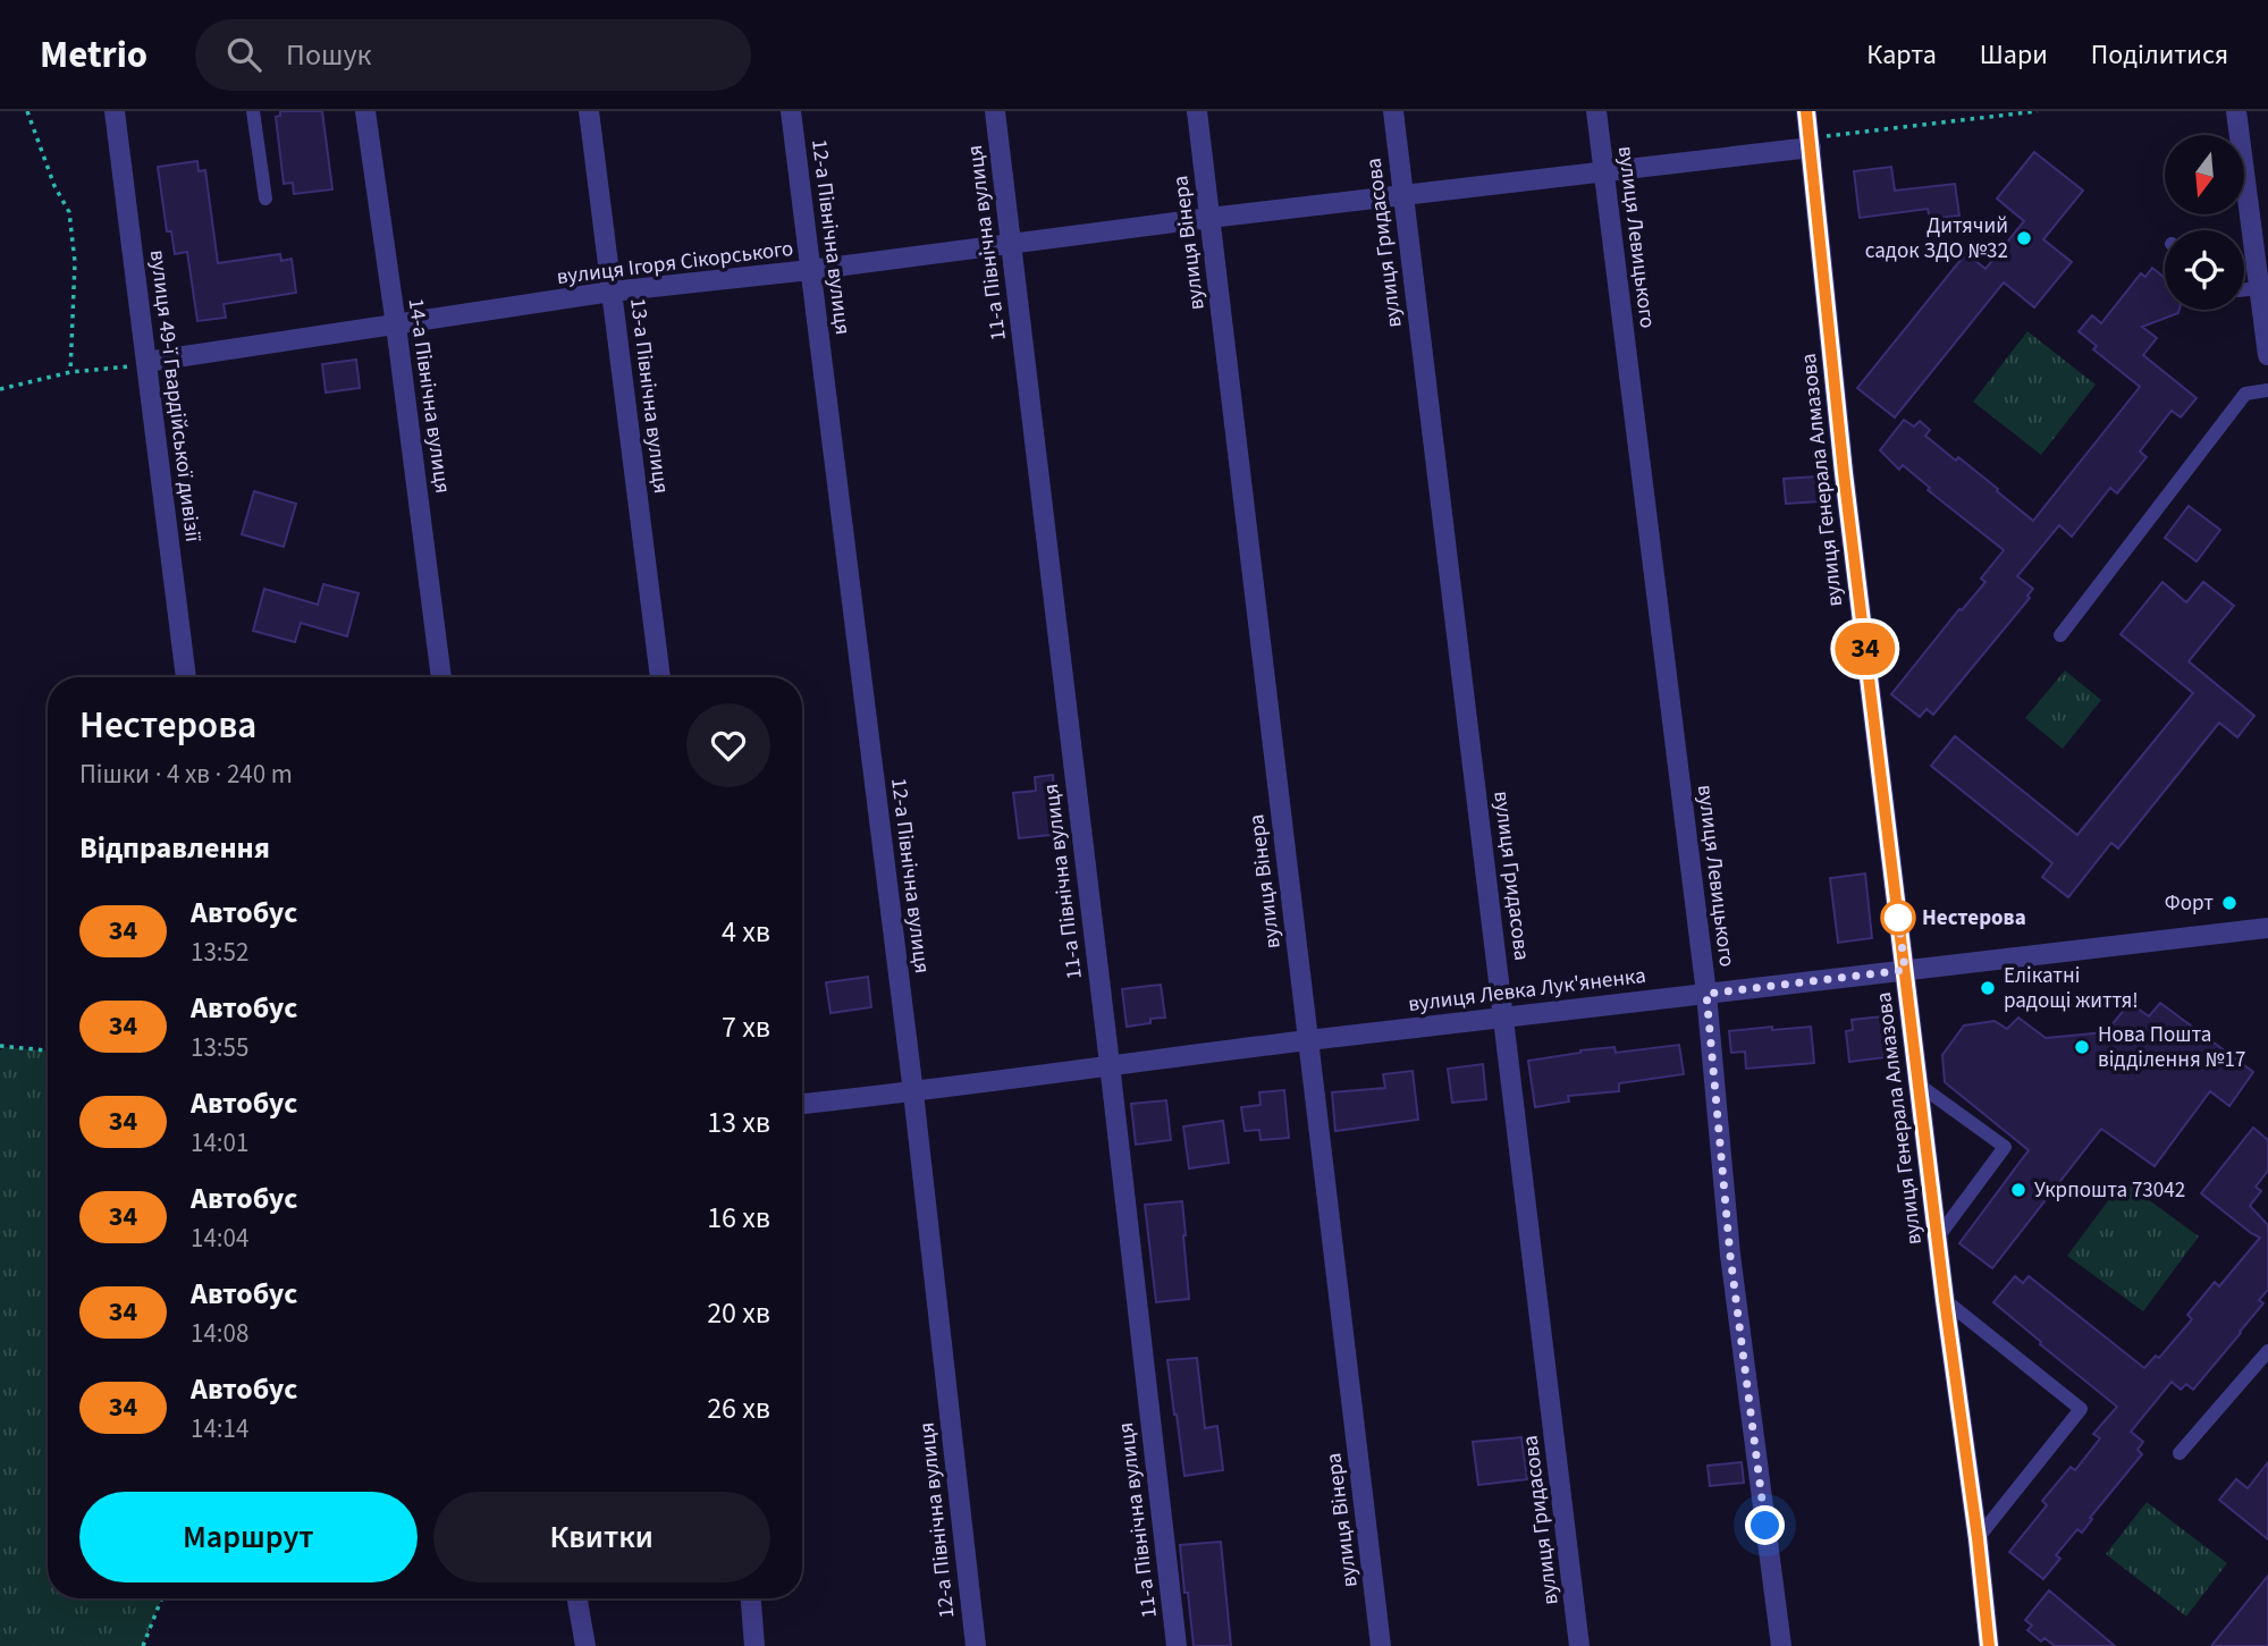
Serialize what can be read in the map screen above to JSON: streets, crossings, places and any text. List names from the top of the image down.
{
  "streets": {
    "street": [
      "12-а Північна вулиця",
      "вулиця Левицького",
      "11-а Північна вулиця",
      "вулиця Вінера",
      "вулиця Гридасова",
      "вулиця Ігоря Сікорського",
      "вулиця 49-ї Гвардійської дивізії",
      "14-а Північна вулиця",
      "13-а Північна вулиця",
      "вулиця Генерала Алмазова",
      "вулиця Левка Лук'яненка"
    ]
  },
  "crossings": [
    ["12-а Північна вулиця", "вулиця Ігоря Сікорського"],
    ["12-а Північна вулиця", "вулиця Левка Лук'яненка"],
    ["вулиця Левицького", "вулиця Ігоря Сікорського"],
    ["вулиця Левицького", "вулиця Левка Лук'яненка"],
    ["11-а Північна вулиця", "вулиця Ігоря Сікорського"],
    ["11-а Північна вулиця", "вулиця Левка Лук'яненка"],
    ["вулиця Вінера", "вулиця Ігоря Сікорського"],
    ["вулиця Вінера", "вулиця Левка Лук'яненка"],
    ["вулиця Гридасова", "вулиця Ігоря Сікорського"],
    ["вулиця Гридасова", "вулиця Левка Лук'яненка"],
    ["вулиця Ігоря Сікорського", "вулиця 49-ї Гвардійської дивізії"],
    ["вулиця Ігоря Сікорського", "14-а Північна вулиця"],
    ["вулиця Ігоря Сікорського", "13-а Північна вулиця"],
    ["вулиця Ігоря Сікорського", "вулиця Генерала Алмазова"],
    ["вулиця Генерала Алмазова", "вулиця Левка Лук'яненка"]
  ],
  "places": [
    "Дитячий садок ЗДО №32",
    "Форт",
    "Нестерова",
    "Елікатні радощі життя!",
    "Нова Пошта відділення №17",
    "Укрпошта 73042"
  ],
  "lines": ["bus line 34"],
  "north": "bottom",
  "page": {
    "header": "Metrio",
    "search": "Пошук",
    "nav": ["Карта", "Шари", "Поділитися"],
    "on_map": "34",
    "heading": [
      ["Нестерова", "Пішки · 4 хв · 240 m"],
      "Відправлення"
    ],
    "list": [
      {
        "mark": "34",
        "name": "Автобус",
        "note": "13:52",
        "value": "4 хв"
      },
      {
        "mark": "34",
        "name": "Автобус",
        "note": "13:55",
        "value": "7 хв"
      },
      {
        "mark": "34",
        "name": "Автобус",
        "note": "14:01",
        "value": "13 хв"
      },
      {
        "mark": "34",
        "name": "Автобус",
        "note": "14:04",
        "value": "16 хв"
      },
      {
        "mark": "34",
        "name": "Автобус",
        "note": "14:08",
        "value": "20 хв"
      },
      {
        "mark": "34",
        "name": "Автобус",
        "note": "14:14",
        "value": "26 хв"
      }
    ],
    "buttons": ["Маршрут", "Квитки"]
  }
}
